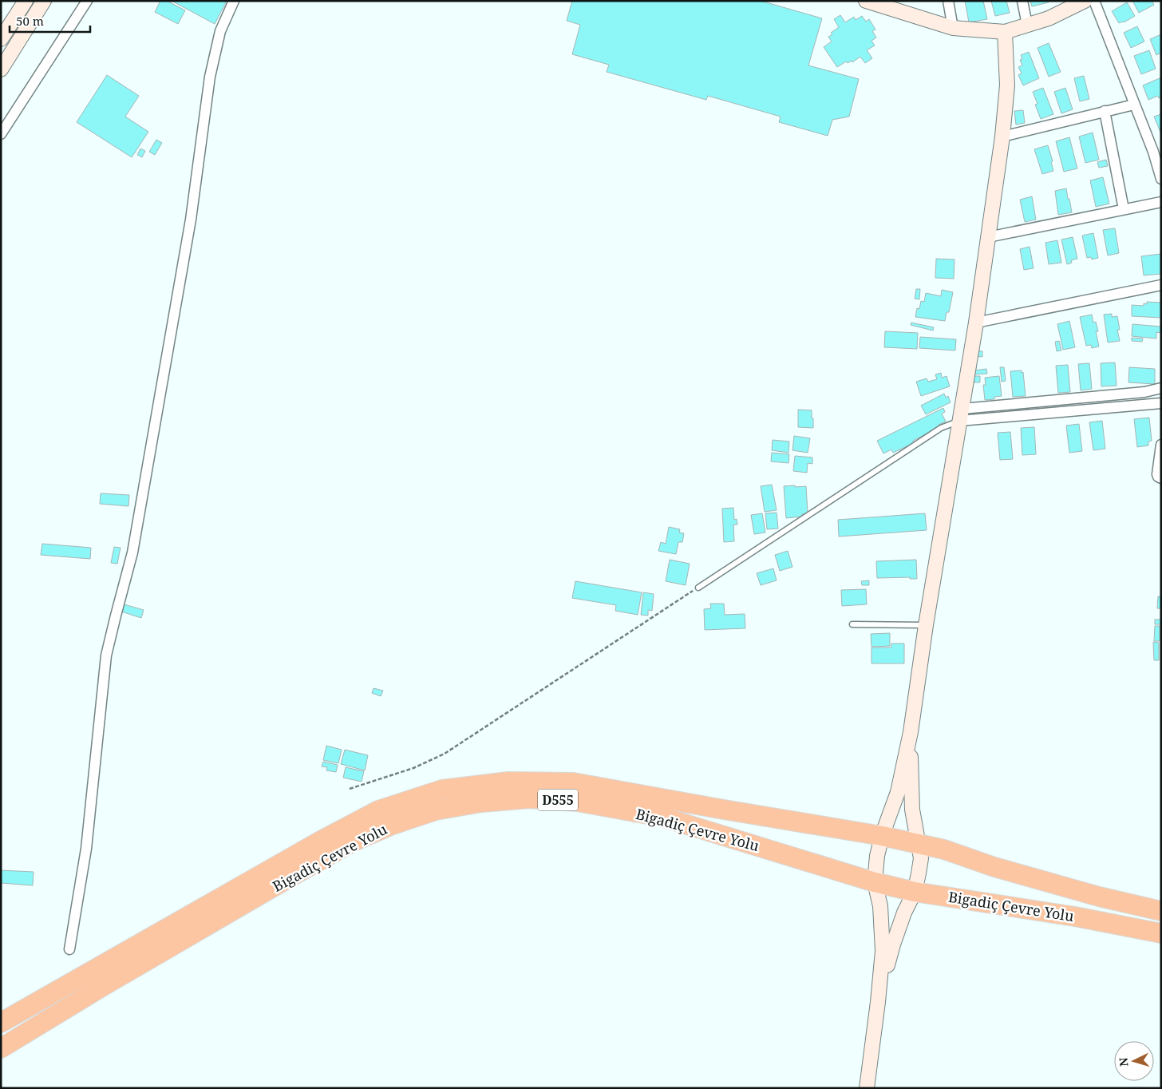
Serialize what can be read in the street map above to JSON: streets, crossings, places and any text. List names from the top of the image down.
{
  "streets": {
    "highway": ["D555", "Bigadiç Çevre Yolu"]
  },
  "scale_bar": "50 m",
  "north": "left"
}
